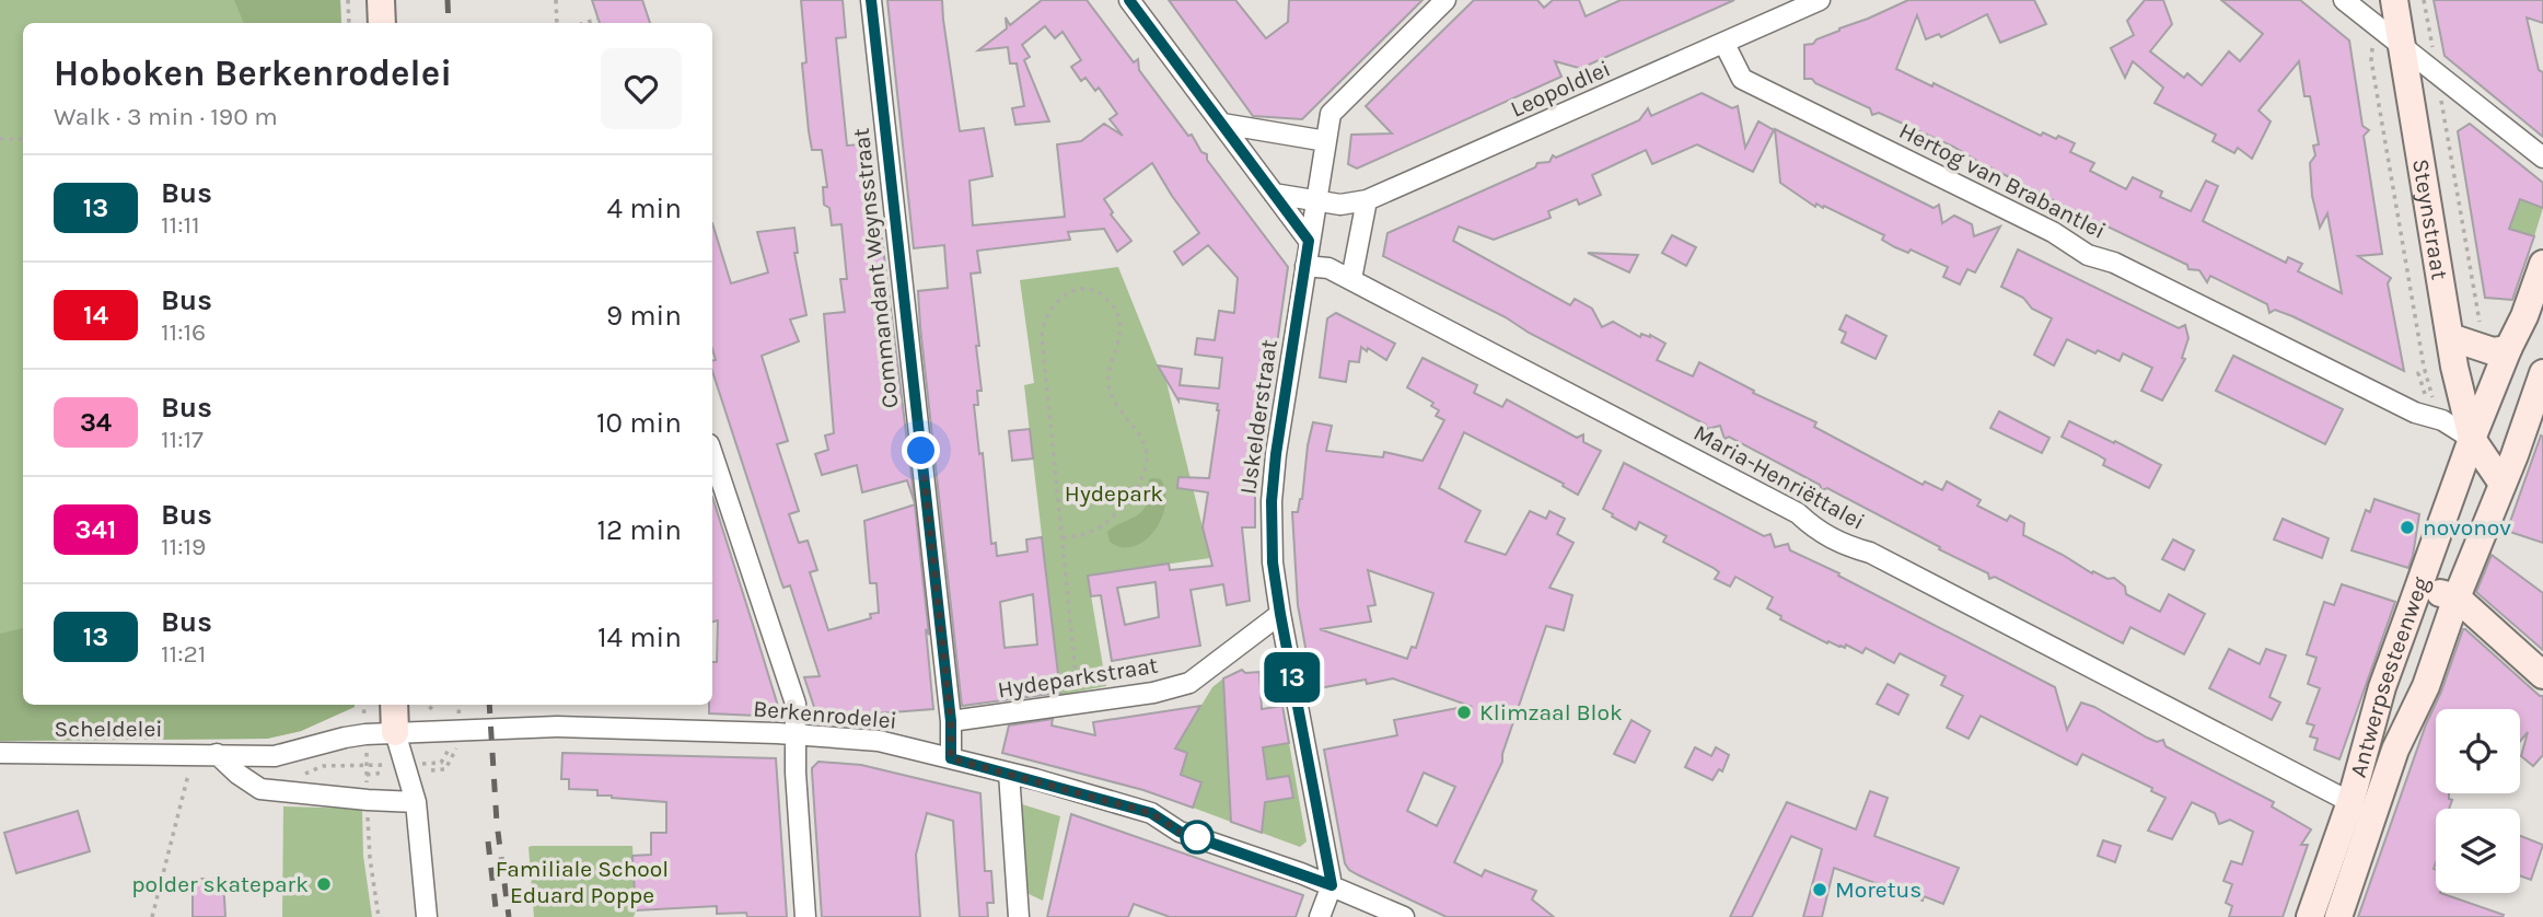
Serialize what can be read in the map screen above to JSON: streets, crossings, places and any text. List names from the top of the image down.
{
  "streets": {
    "street": [
      "Leopoldlei",
      "Hertog van Brabantlei",
      "Steynstraat",
      "Commandant Weynsstraat",
      "IJskelderstraat",
      "Maria-Henriëttalei",
      "Hydeparkstraat",
      "Antwerpsesteenweg",
      "Berkenrodelei",
      "Scheldelei"
    ]
  },
  "crossings": [
    ["Leopoldlei", "Hertog van Brabantlei"],
    ["Leopoldlei", "IJskelderstraat"],
    ["Hertog van Brabantlei", "Steynstraat"],
    ["Hertog van Brabantlei", "Antwerpsesteenweg"],
    ["Steynstraat", "Antwerpsesteenweg"],
    ["Commandant Weynsstraat", "Hydeparkstraat"],
    ["Commandant Weynsstraat", "Berkenrodelei"],
    ["IJskelderstraat", "Maria-Henriëttalei"],
    ["IJskelderstraat", "Hydeparkstraat"],
    ["IJskelderstraat", "Berkenrodelei"],
    ["Maria-Henriëttalei", "Antwerpsesteenweg"],
    ["Berkenrodelei", "Scheldelei"]
  ],
  "parks": ["Hydepark", "Familiale School Eduard Poppe"],
  "places": [
    "novonov",
    "Klimzaal Blok",
    "polder skatepark",
    "Moretus"
  ],
  "lines": ["bus line 13"],
  "page": {
    "on_map": "13",
    "heading": ["Hoboken Berkenrodelei", "Walk · 3 min · 190 m"],
    "list": [
      {
        "mark": "13",
        "name": "Bus",
        "note": "11:11",
        "value": "4 min"
      },
      {
        "mark": "14",
        "name": "Bus",
        "note": "11:16",
        "value": "9 min"
      },
      {
        "mark": "34",
        "name": "Bus",
        "note": "11:17",
        "value": "10 min"
      },
      {
        "mark": "341",
        "name": "Bus",
        "note": "11:19",
        "value": "12 min"
      },
      {
        "mark": "13",
        "name": "Bus",
        "note": "11:21",
        "value": "14 min"
      }
    ]
  }
}
